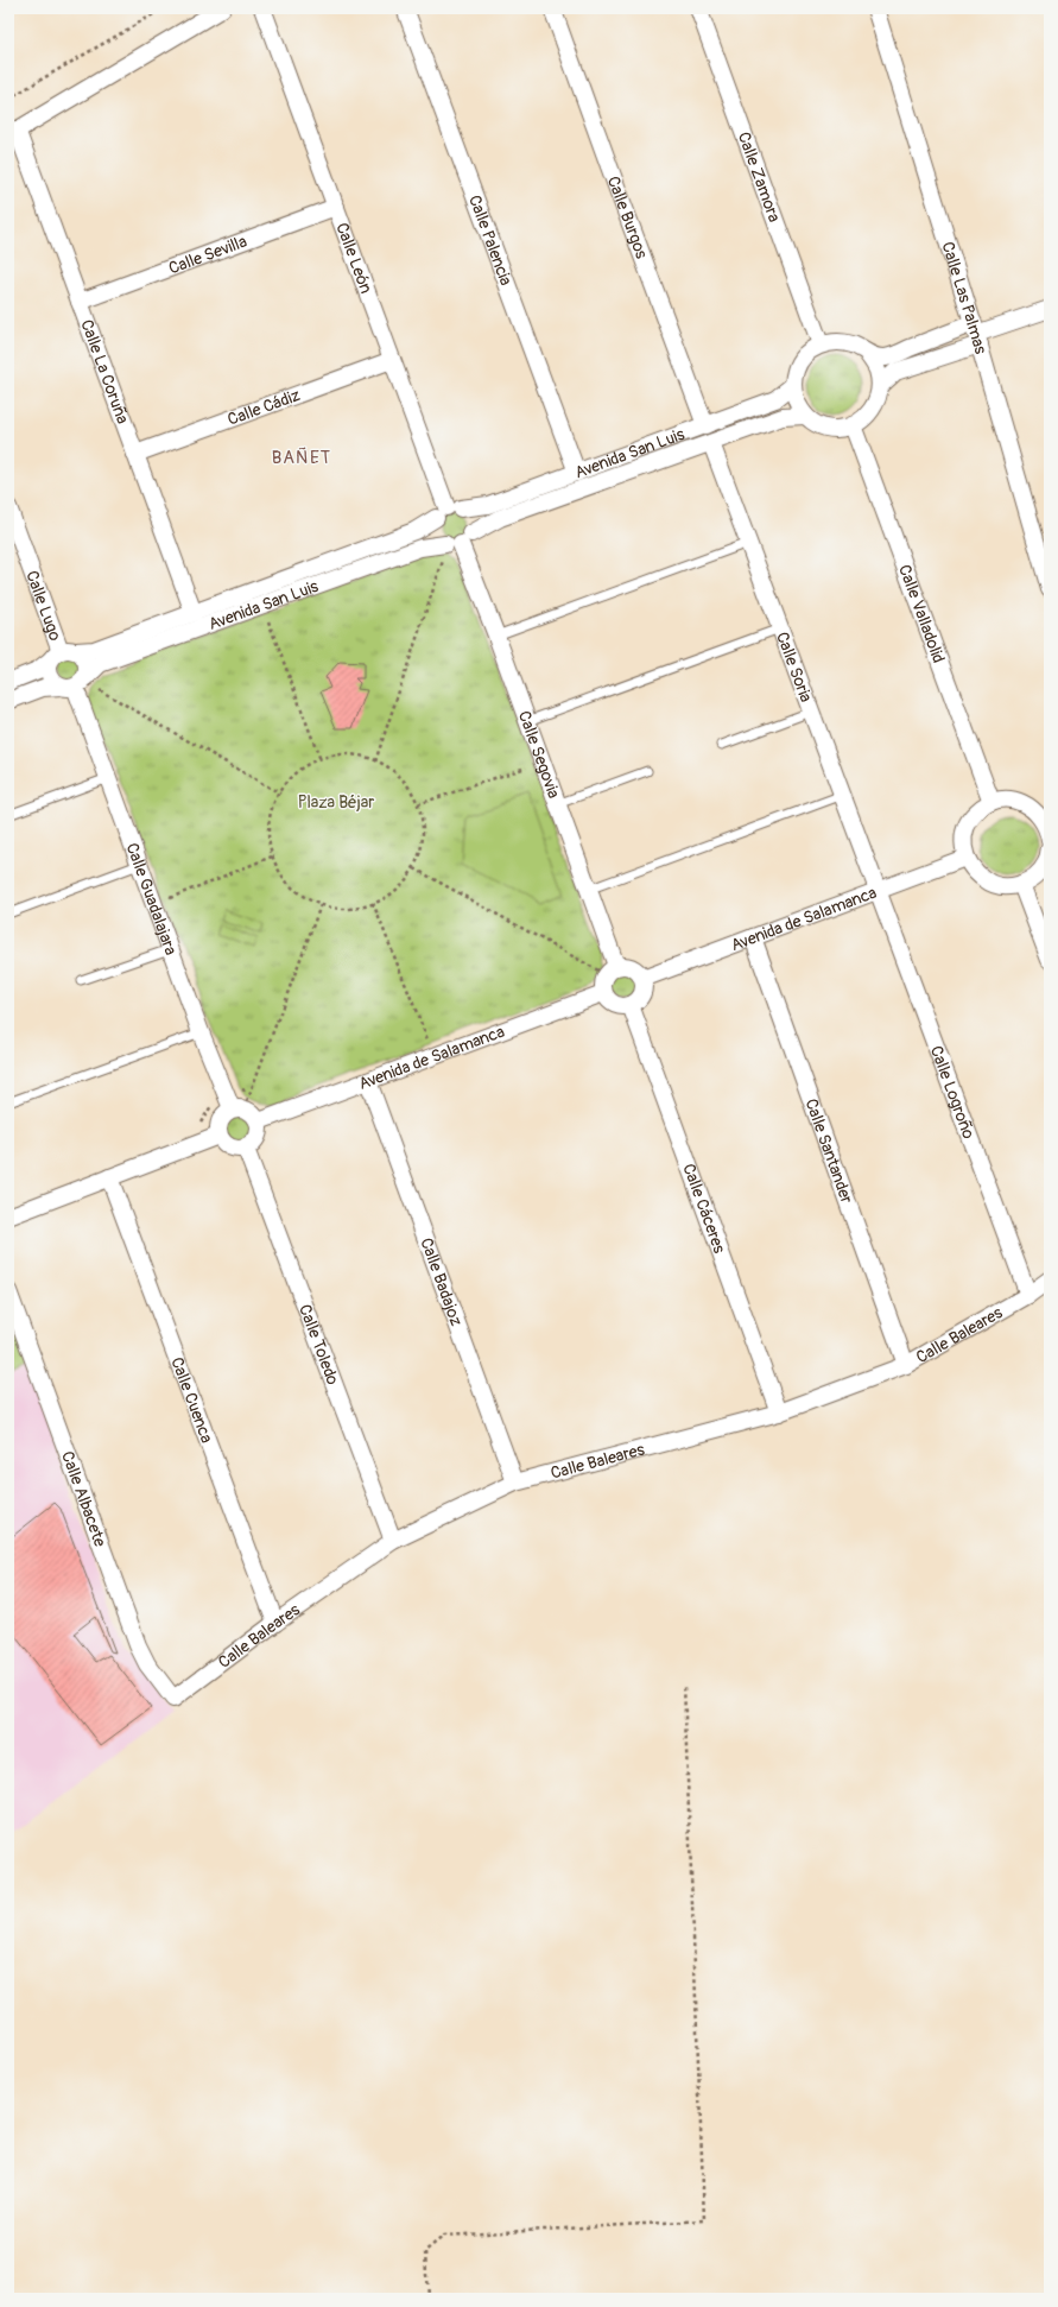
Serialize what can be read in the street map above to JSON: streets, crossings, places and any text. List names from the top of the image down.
{
  "streets": {
    "street": [
      "Calle Zamora",
      "Calle Burgos",
      "Calle Palencia",
      "Calle Sevilla",
      "Calle León",
      "Calle Las Palmas",
      "Calle La Coruña",
      "Calle Cádiz",
      "Avenida San Luis",
      "Calle Lugo",
      "Calle Valladolid",
      "Calle Soria",
      "Calle Segovia",
      "Calle Guadalajara",
      "Avenida de Salamanca",
      "Calle Logroño",
      "Calle Santander",
      "Calle Cáceres",
      "Calle Badajoz",
      "Calle Baleares",
      "Calle Toledo",
      "Calle Cuenca",
      "Calle Albacete"
    ]
  },
  "crossings": [
    ["Calle Zamora", "Avenida San Luis"],
    ["Calle Zamora", "Calle Valladolid"],
    ["Calle Burgos", "Avenida San Luis"],
    ["Calle Palencia", "Avenida San Luis"],
    ["Calle Sevilla", "Calle León"],
    ["Calle Sevilla", "Calle La Coruña"],
    ["Calle León", "Calle Cádiz"],
    ["Calle León", "Avenida San Luis"],
    ["Calle La Coruña", "Calle Cádiz"],
    ["Calle La Coruña", "Avenida San Luis"],
    ["Avenida San Luis", "Calle Lugo"],
    ["Avenida San Luis", "Calle Valladolid"],
    ["Avenida San Luis", "Calle Soria"],
    ["Avenida San Luis", "Calle Segovia"],
    ["Avenida San Luis", "Calle Guadalajara"],
    ["Calle Soria", "Avenida de Salamanca"],
    ["Calle Soria", "Calle Logroño"],
    ["Calle Segovia", "Avenida de Salamanca"],
    ["Calle Segovia", "Calle Cáceres"],
    ["Calle Guadalajara", "Avenida de Salamanca"],
    ["Calle Guadalajara", "Calle Toledo"],
    ["Avenida de Salamanca", "Calle Logroño"],
    ["Avenida de Salamanca", "Calle Santander"],
    ["Avenida de Salamanca", "Calle Cáceres"],
    ["Avenida de Salamanca", "Calle Badajoz"],
    ["Avenida de Salamanca", "Calle Toledo"],
    ["Calle Logroño", "Calle Baleares"],
    ["Calle Santander", "Calle Baleares"],
    ["Calle Cáceres", "Calle Baleares"],
    ["Calle Badajoz", "Calle Baleares"],
    ["Calle Baleares", "Calle Toledo"],
    ["Calle Baleares", "Calle Cuenca"],
    ["Calle Baleares", "Calle Albacete"]
  ],
  "districts": ["BAÑET"],
  "parks": ["Plaza Béjar"]
}
